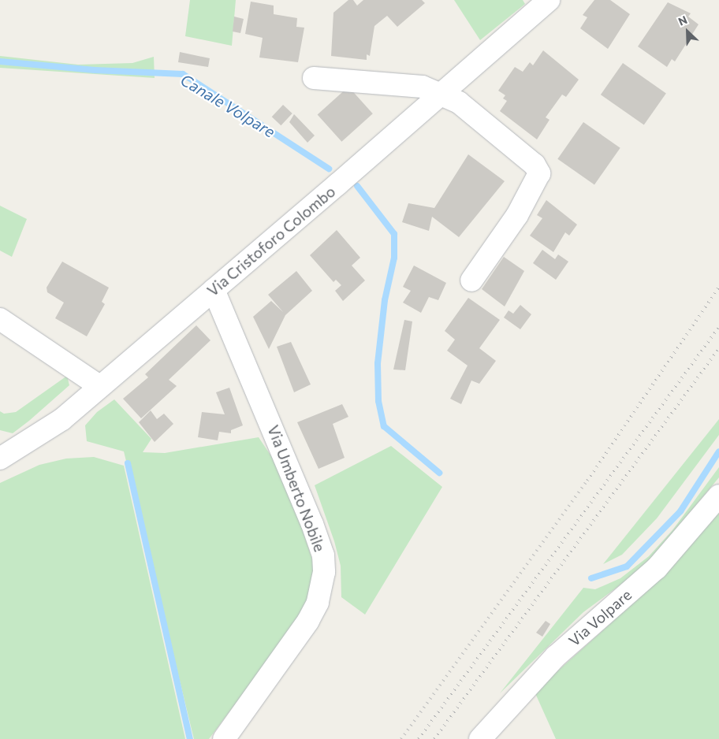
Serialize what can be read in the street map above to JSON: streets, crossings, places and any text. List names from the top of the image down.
{
  "streets": {
    "street": ["Via Cristoforo Colombo", "Via Umberto Nobile", "Via Volpare"]
  },
  "crossings": [
    ["Via Cristoforo Colombo", "Via Umberto Nobile"]
  ],
  "water": ["Canale Volpare"],
  "north": "top left"
}
